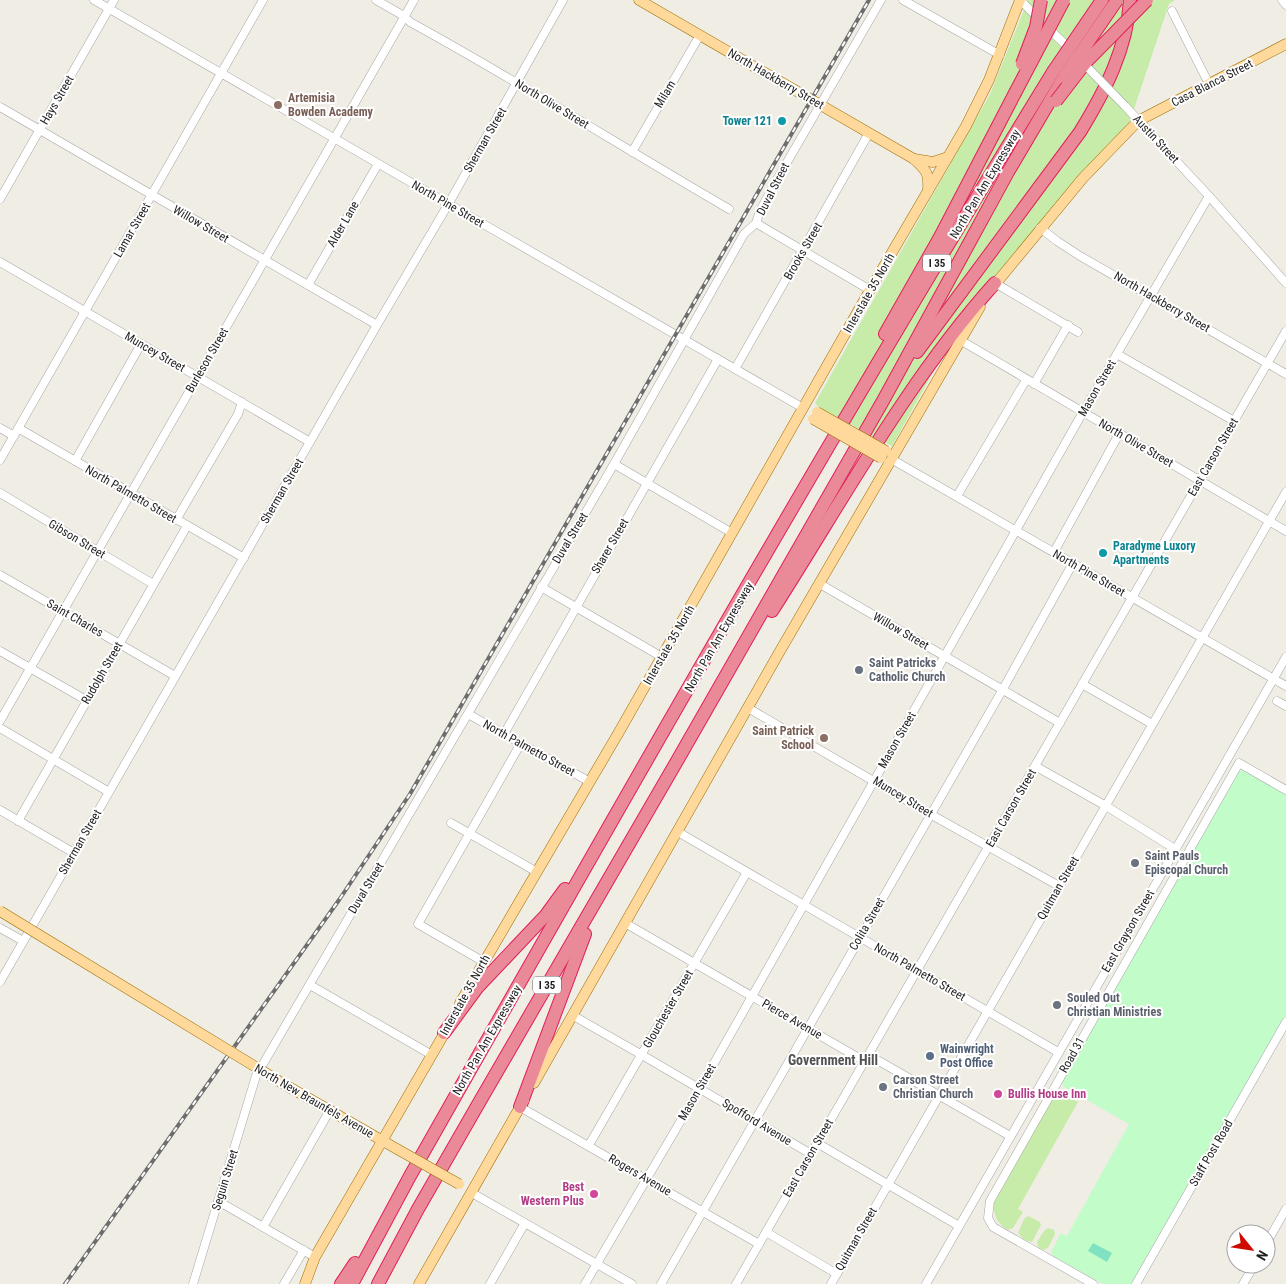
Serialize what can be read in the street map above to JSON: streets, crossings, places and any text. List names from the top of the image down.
{
  "streets": {
    "highway": ["North Pan Am Expressway", "I 35"],
    "main road": [
      "North Hackberry Street",
      "Casa Blanca Street",
      "North Pine Street",
      "Interstate 35 North",
      "North New Braunfels Avenue"
    ],
    "street": [
      "Milam",
      "Hays Street",
      "North Olive Street",
      "Austin Street",
      "Sherman Street",
      "Duval Street",
      "Willow Street",
      "Alder Lane",
      "Lamar Street",
      "Brooks Street",
      "Muncey Street",
      "Burleson Street",
      "Mason Street",
      "East Carson Street",
      "North Palmetto Street",
      "Gibson Street",
      "Sharer Street",
      "Saint Charles",
      "Rudolph Street",
      "Quitman Street",
      "Colita Street",
      "East Grayson Street",
      "Glouchester Street",
      "Pierce Avenue",
      "Road 31",
      "Spofford Avenue",
      "Staff Post Road",
      "Rogers Avenue",
      "Seguin Street"
    ]
  },
  "crossings": [
    ["North Hackberry Street", "Milam"],
    ["North Hackberry Street", "Duval Street"],
    ["North Hackberry Street", "Brooks Street"],
    ["North Hackberry Street", "Interstate 35 North"],
    ["North Hackberry Street", "Mason Street"],
    ["North Hackberry Street", "East Carson Street"],
    ["Casa Blanca Street", "Austin Street"],
    ["Milam", "North Olive Street"],
    ["Hays Street", "North Pine Street"],
    ["Hays Street", "Willow Street"],
    ["North Olive Street", "Sherman Street"],
    ["North Olive Street", "Burleson Street"],
    ["North Olive Street", "Mason Street"],
    ["North Olive Street", "East Carson Street"],
    ["North Olive Street", "Quitman Street"],
    ["Austin Street", "Interstate 35 North"],
    ["Austin Street", "Mason Street"],
    ["Sherman Street", "North Pine Street"],
    ["Sherman Street", "Willow Street"],
    ["Sherman Street", "Muncey Street"],
    ["Sherman Street", "North Palmetto Street"],
    ["Sherman Street", "Saint Charles"],
    ["Duval Street", "North Pine Street"],
    ["Duval Street", "North Palmetto Street"],
    ["Duval Street", "Seguin Street"],
    ["North Pine Street", "Alder Lane"],
    ["North Pine Street", "Lamar Street"],
    ["North Pine Street", "Brooks Street"],
    ["North Pine Street", "Interstate 35 North"],
    ["North Pine Street", "Burleson Street"],
    ["North Pine Street", "Mason Street"],
    ["North Pine Street", "East Carson Street"],
    ["North Pine Street", "Sharer Street"],
    ["North Pine Street", "Quitman Street"],
    ["North Pine Street", "Colita Street"],
    ["North Pine Street", "East Grayson Street"],
    ["Willow Street", "Alder Lane"],
    ["Willow Street", "Lamar Street"],
    ["Willow Street", "Burleson Street"],
    ["Willow Street", "Mason Street"],
    ["Willow Street", "East Carson Street"],
    ["Willow Street", "Colita Street"],
    ["Lamar Street", "Muncey Street"],
    ["Lamar Street", "North Palmetto Street"],
    ["Interstate 35 North", "North Palmetto Street"],
    ["Interstate 35 North", "North New Braunfels Avenue"],
    ["Muncey Street", "Burleson Street"],
    ["Muncey Street", "Mason Street"],
    ["Muncey Street", "East Carson Street"],
    ["Muncey Street", "Quitman Street"],
    ["Muncey Street", "Colita Street"],
    ["Burleson Street", "North Palmetto Street"],
    ["Burleson Street", "Gibson Street"],
    ["Burleson Street", "Saint Charles"],
    ["Mason Street", "North Palmetto Street"],
    ["Mason Street", "Pierce Avenue"],
    ["Mason Street", "North New Braunfels Avenue"],
    ["Mason Street", "Spofford Avenue"],
    ["Mason Street", "Rogers Avenue"],
    ["East Carson Street", "North Palmetto Street"],
    ["East Carson Street", "Pierce Avenue"],
    ["East Carson Street", "Spofford Avenue"],
    ["East Carson Street", "Rogers Avenue"],
    ["North Palmetto Street", "Sharer Street"],
    ["North Palmetto Street", "Rudolph Street"],
    ["North Palmetto Street", "Quitman Street"],
    ["North Palmetto Street", "Colita Street"],
    ["North Palmetto Street", "East Grayson Street"],
    ["North Palmetto Street", "Glouchester Street"],
    ["Gibson Street", "Rudolph Street"],
    ["Saint Charles", "Rudolph Street"],
    ["Quitman Street", "Pierce Avenue"],
    ["Colita Street", "Pierce Avenue"],
    ["Colita Street", "Spofford Avenue"],
    ["Colita Street", "Rogers Avenue"],
    ["East Grayson Street", "Pierce Avenue"],
    ["Glouchester Street", "Pierce Avenue"],
    ["Glouchester Street", "Spofford Avenue"],
    ["Glouchester Street", "Rogers Avenue"]
  ],
  "districts": ["Government Hill"],
  "places": [
    "Artemisia Bowden Academy",
    "Tower 121",
    "Paradyme Luxory Apartments",
    "Saint Patricks Catholic Church",
    "Saint Patrick School",
    "Saint Pauls Episcopal Church",
    "Souled Out Christian Ministries",
    "Wainwright Post Office",
    "Carson Street Christian Church",
    "Bullis House Inn",
    "Best Western Plus"
  ],
  "north": "bottom right"
}
